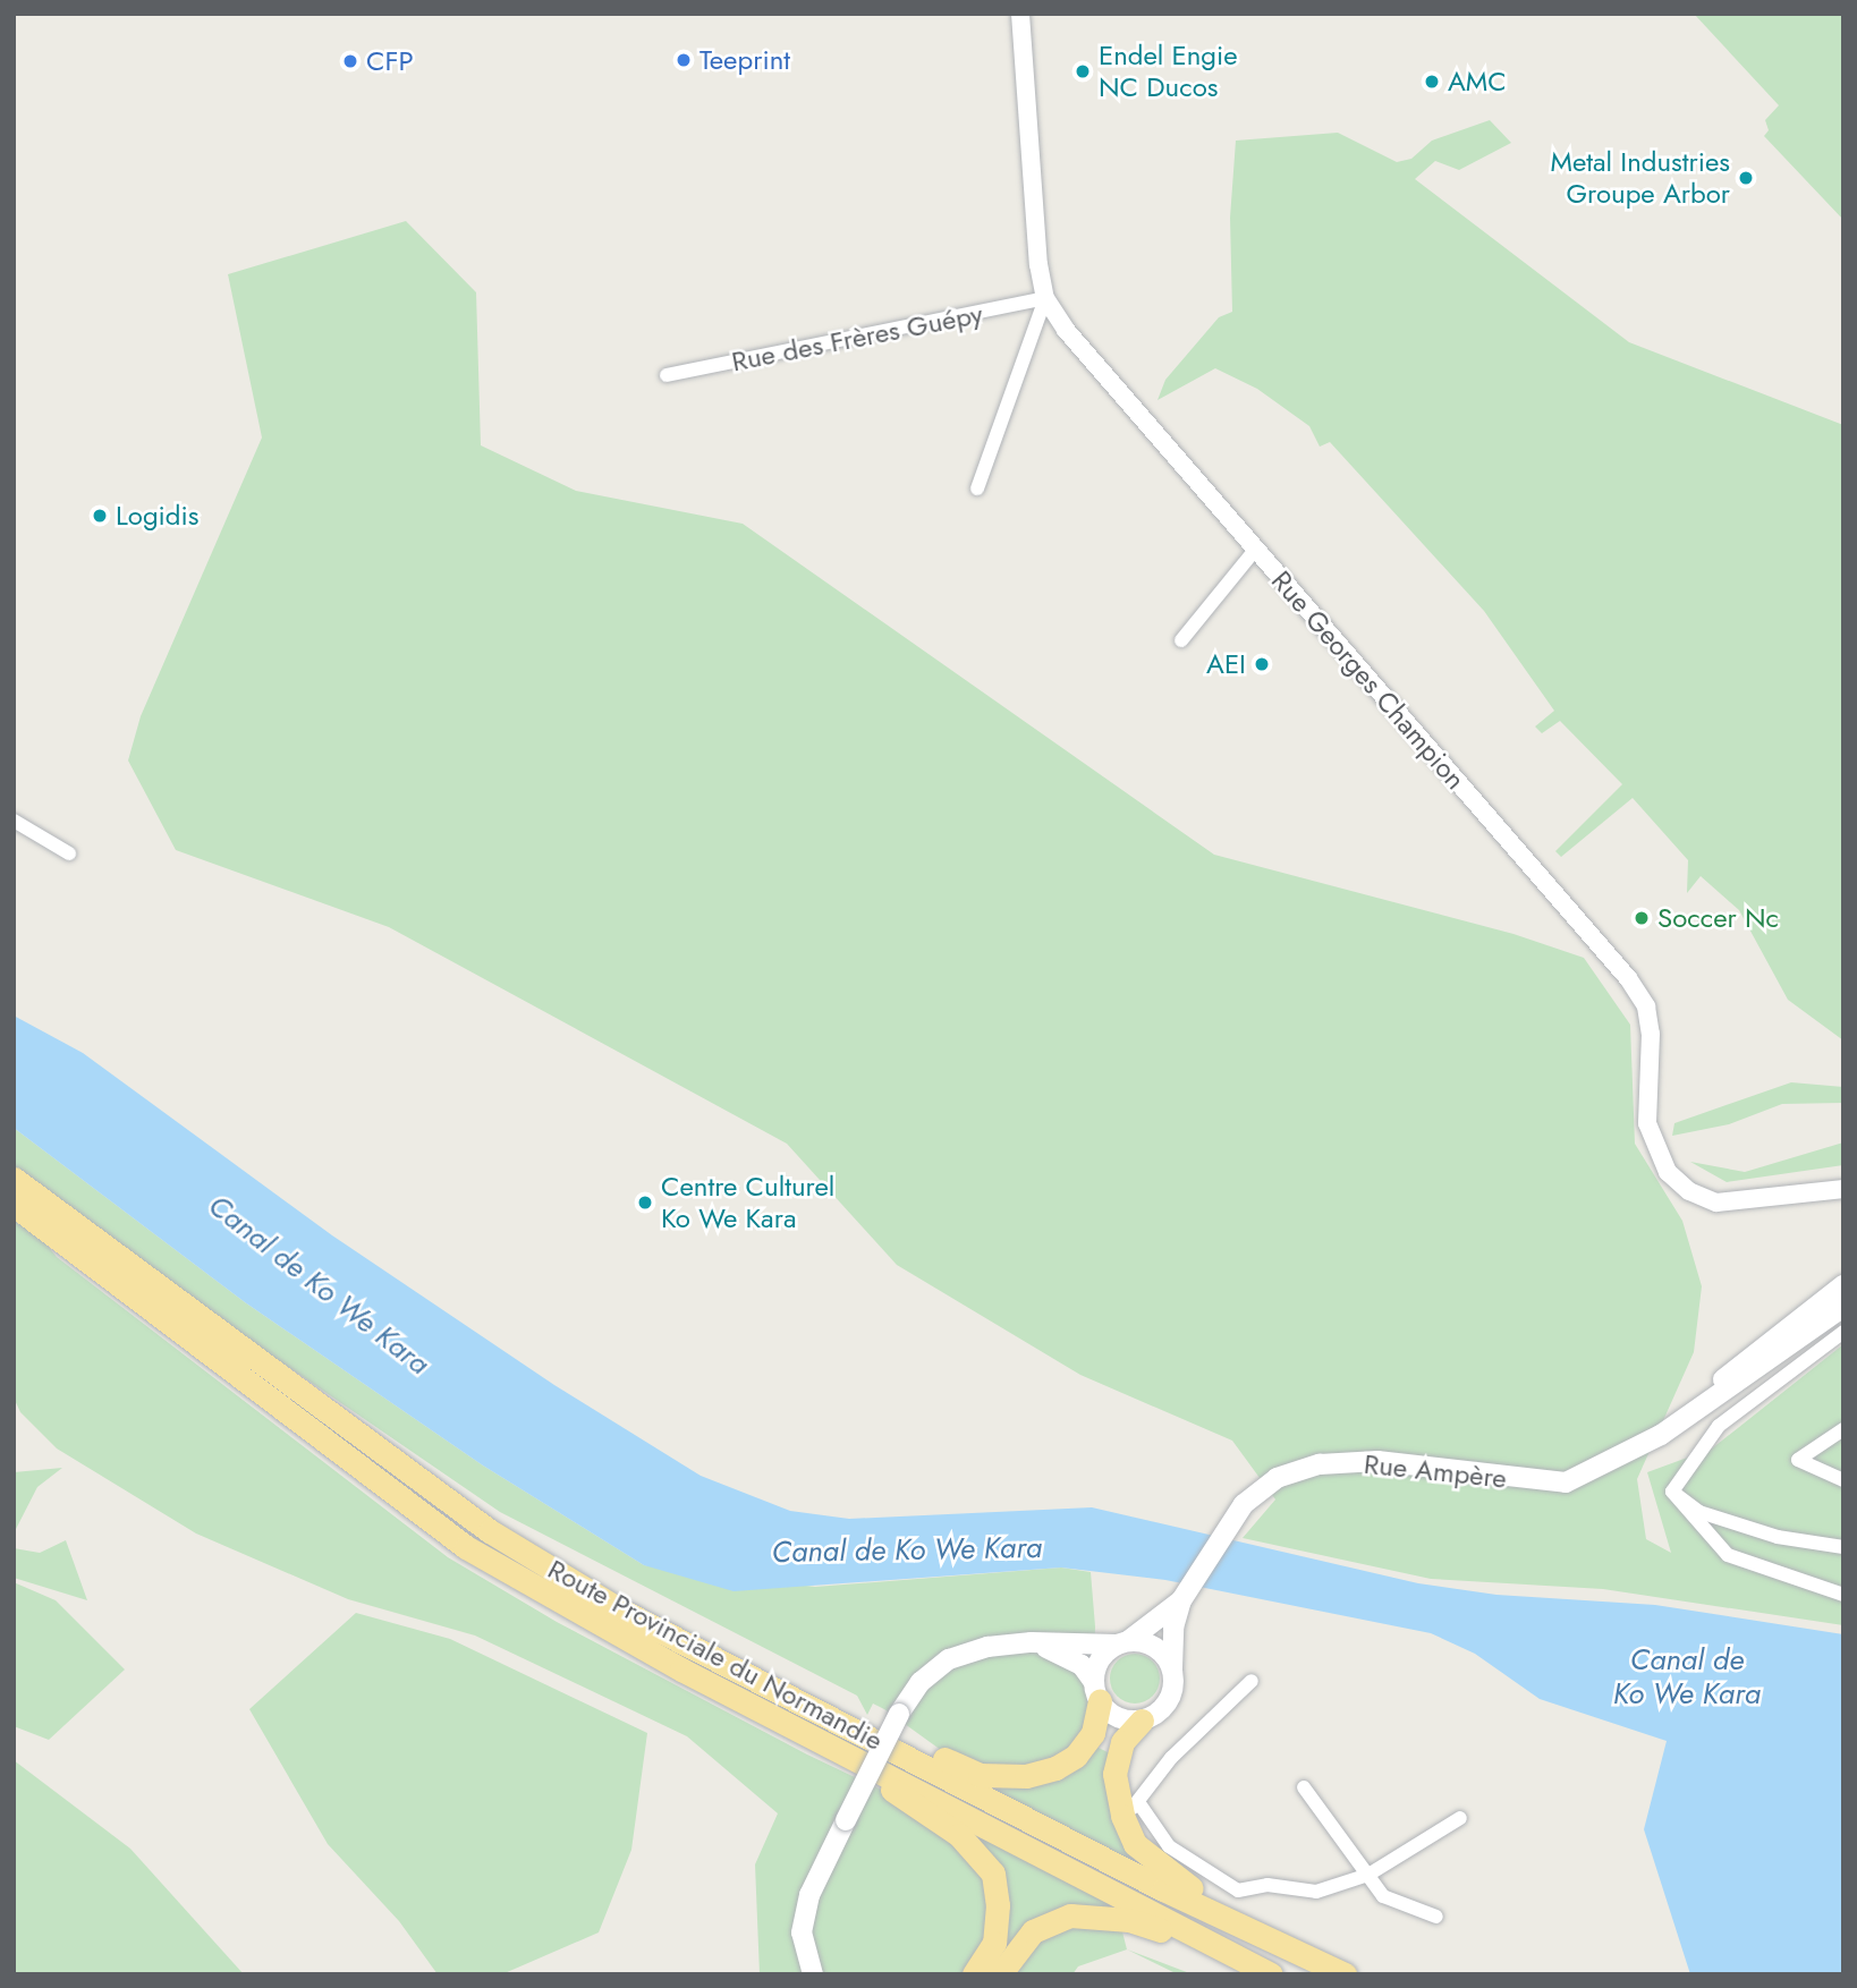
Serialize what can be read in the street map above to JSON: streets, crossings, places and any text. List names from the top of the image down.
{
  "streets": {
    "highway": ["Route Provinciale du Normandie"],
    "main road": ["Rue Ampère"],
    "street": ["Rue des Frères Guépy", "Rue Georges Champion"]
  },
  "crossings": [
    ["Rue des Frères Guépy", "Rue Georges Champion"]
  ],
  "water": ["Canal de Ko We Kara"],
  "places": [
    "Teeprint",
    "CFP",
    "Endel Engie NC Ducos",
    "AMC",
    "Metal Industries Groupe Arbor",
    "Logidis",
    "AEI",
    "Soccer Nc",
    "Centre Culturel Ko We Kara"
  ]
}
